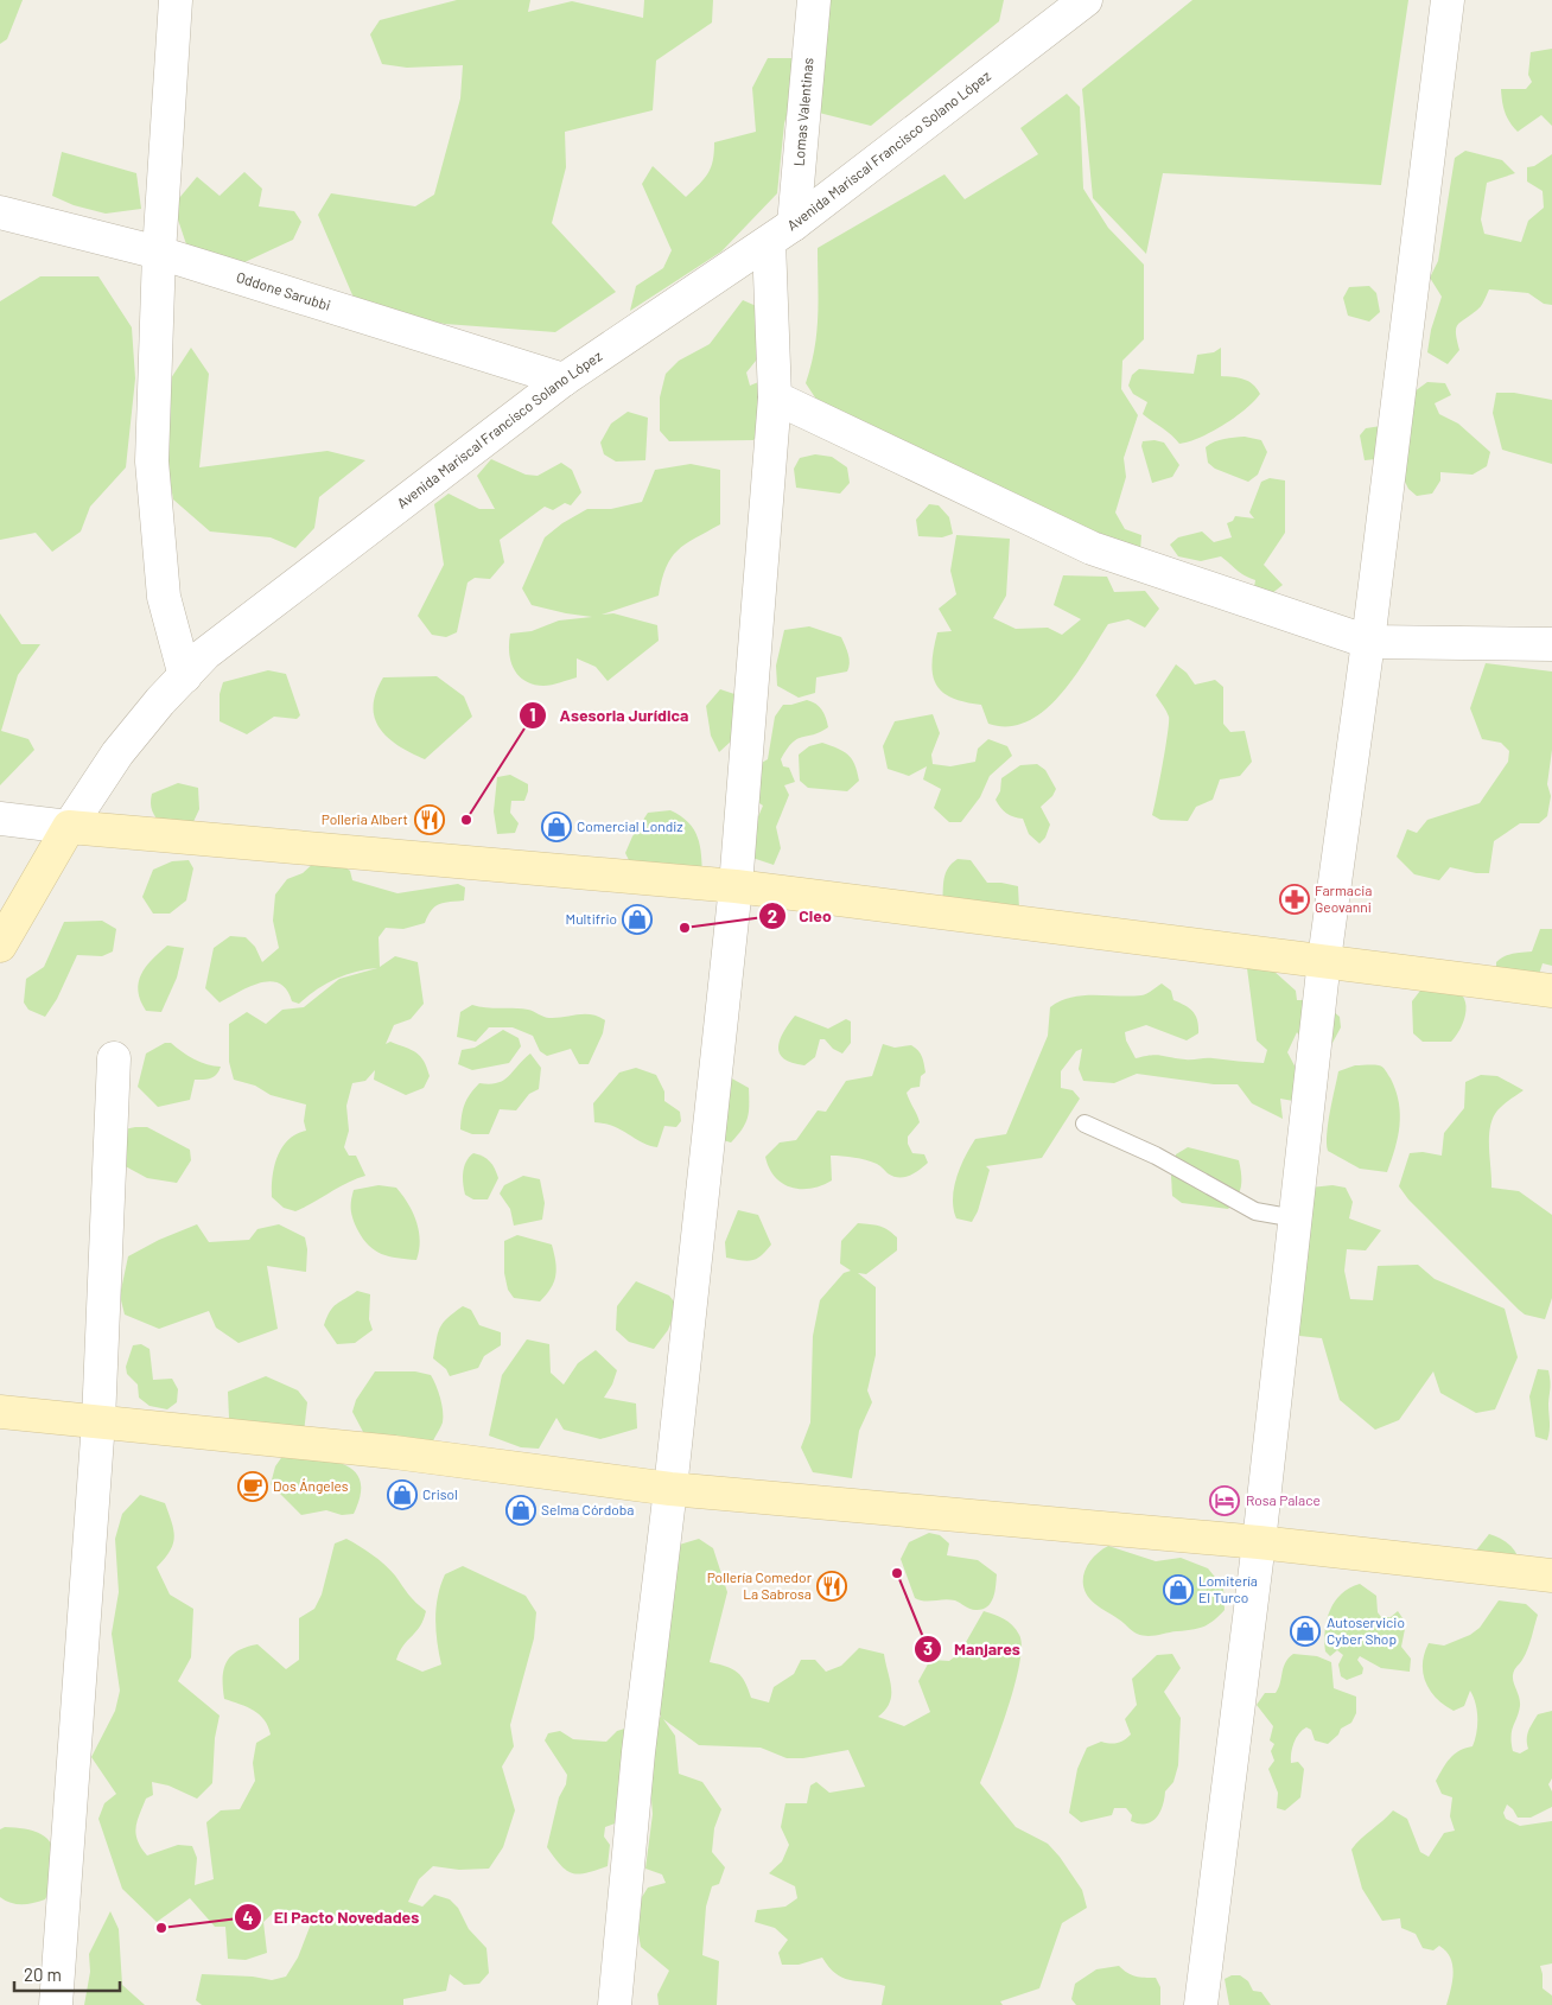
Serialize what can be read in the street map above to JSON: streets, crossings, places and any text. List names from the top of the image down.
{
  "streets": {
    "main road": ["Avenida Mariscal Francisco Solano López"],
    "street": ["Lomas Valentinas", "Oddone Sarubbi"]
  },
  "crossings": [
    ["Lomas Valentinas", "Avenida Mariscal Francisco Solano López"],
    ["Avenida Mariscal Francisco Solano López", "Oddone Sarubbi"]
  ],
  "places": {
    "restaurant": ["Polleria Albert", "Pollería Comedor La Sabrosa"],
    "other": [
      "Asesoria Jurídica",
      "Cleo",
      "Manjares",
      "El Pacto Novedades"
    ],
    "shop": [
      "Comercial Londiz",
      "Multifrio",
      "Crisol",
      "Selma Córdoba",
      "Lomitería El Turco",
      "Autoservicio Cyber Shop"
    ],
    "pharmacy": ["Farmacia Geovanni"],
    "cafe": ["Dos Ángeles"],
    "hotel": ["Rosa Palace"]
  },
  "scale_bar": "20 m"
}
